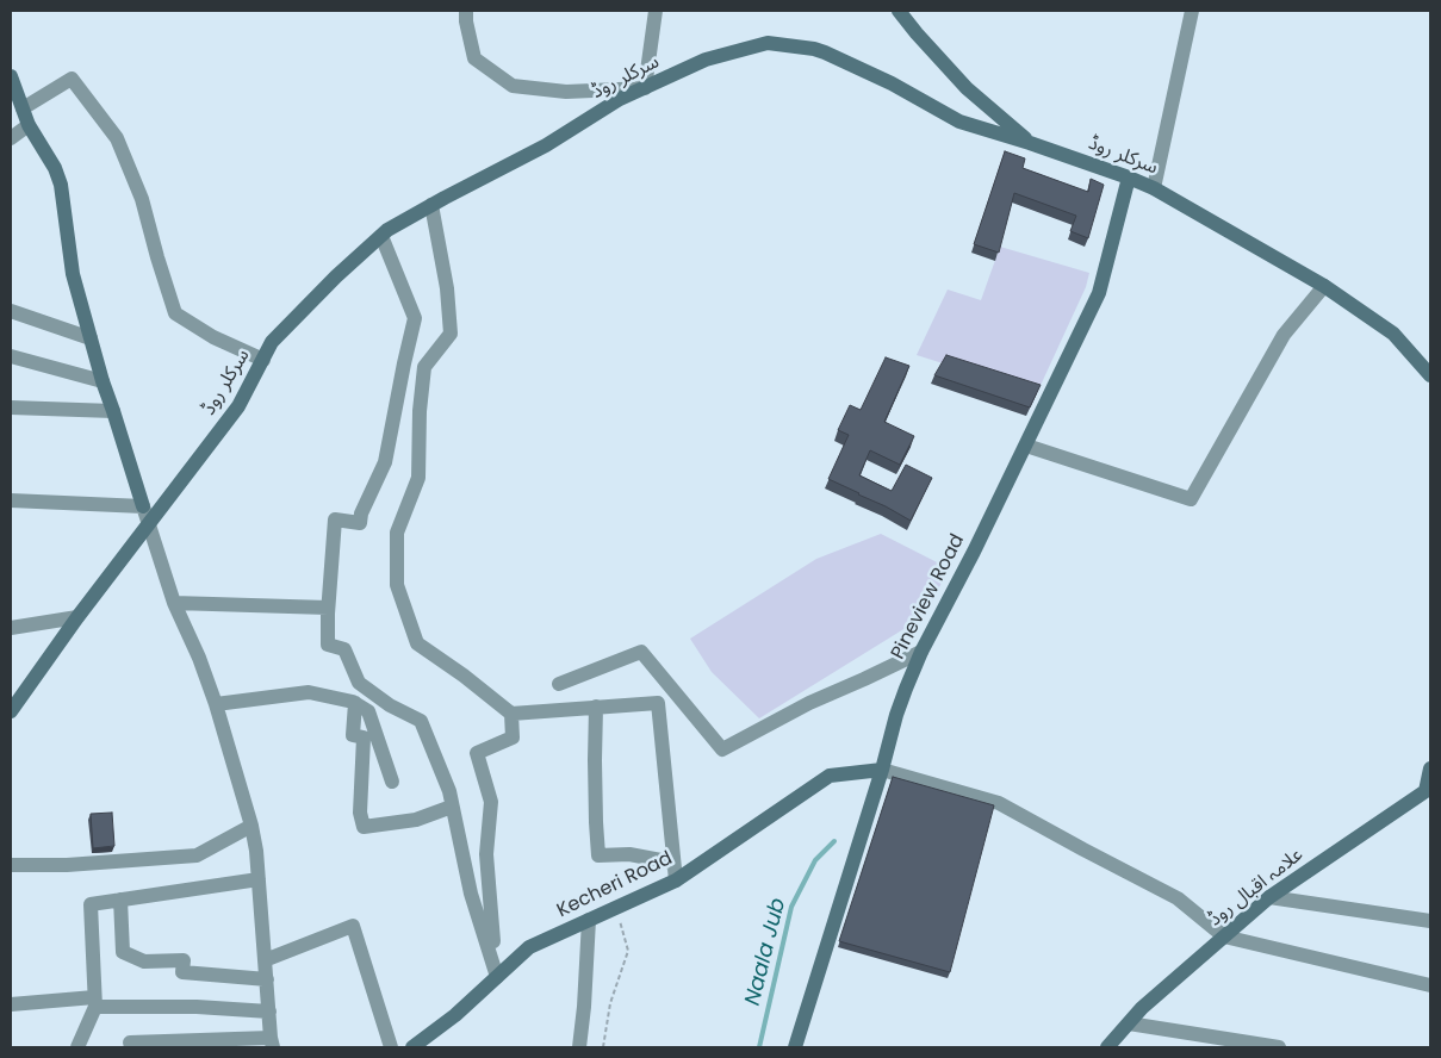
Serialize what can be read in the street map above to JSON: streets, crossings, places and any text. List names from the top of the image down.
{
  "streets": {
    "main road": [
      "سرکلر روڈ",
      "Pineview Road",
      "Kecheri Road",
      "علامہ اقبال روڈ"
    ]
  },
  "crossings": [
    ["سرکلر روڈ", "Pineview Road"],
    ["Pineview Road", "Kecheri Road"]
  ],
  "water": ["Naala Jub"]
}
